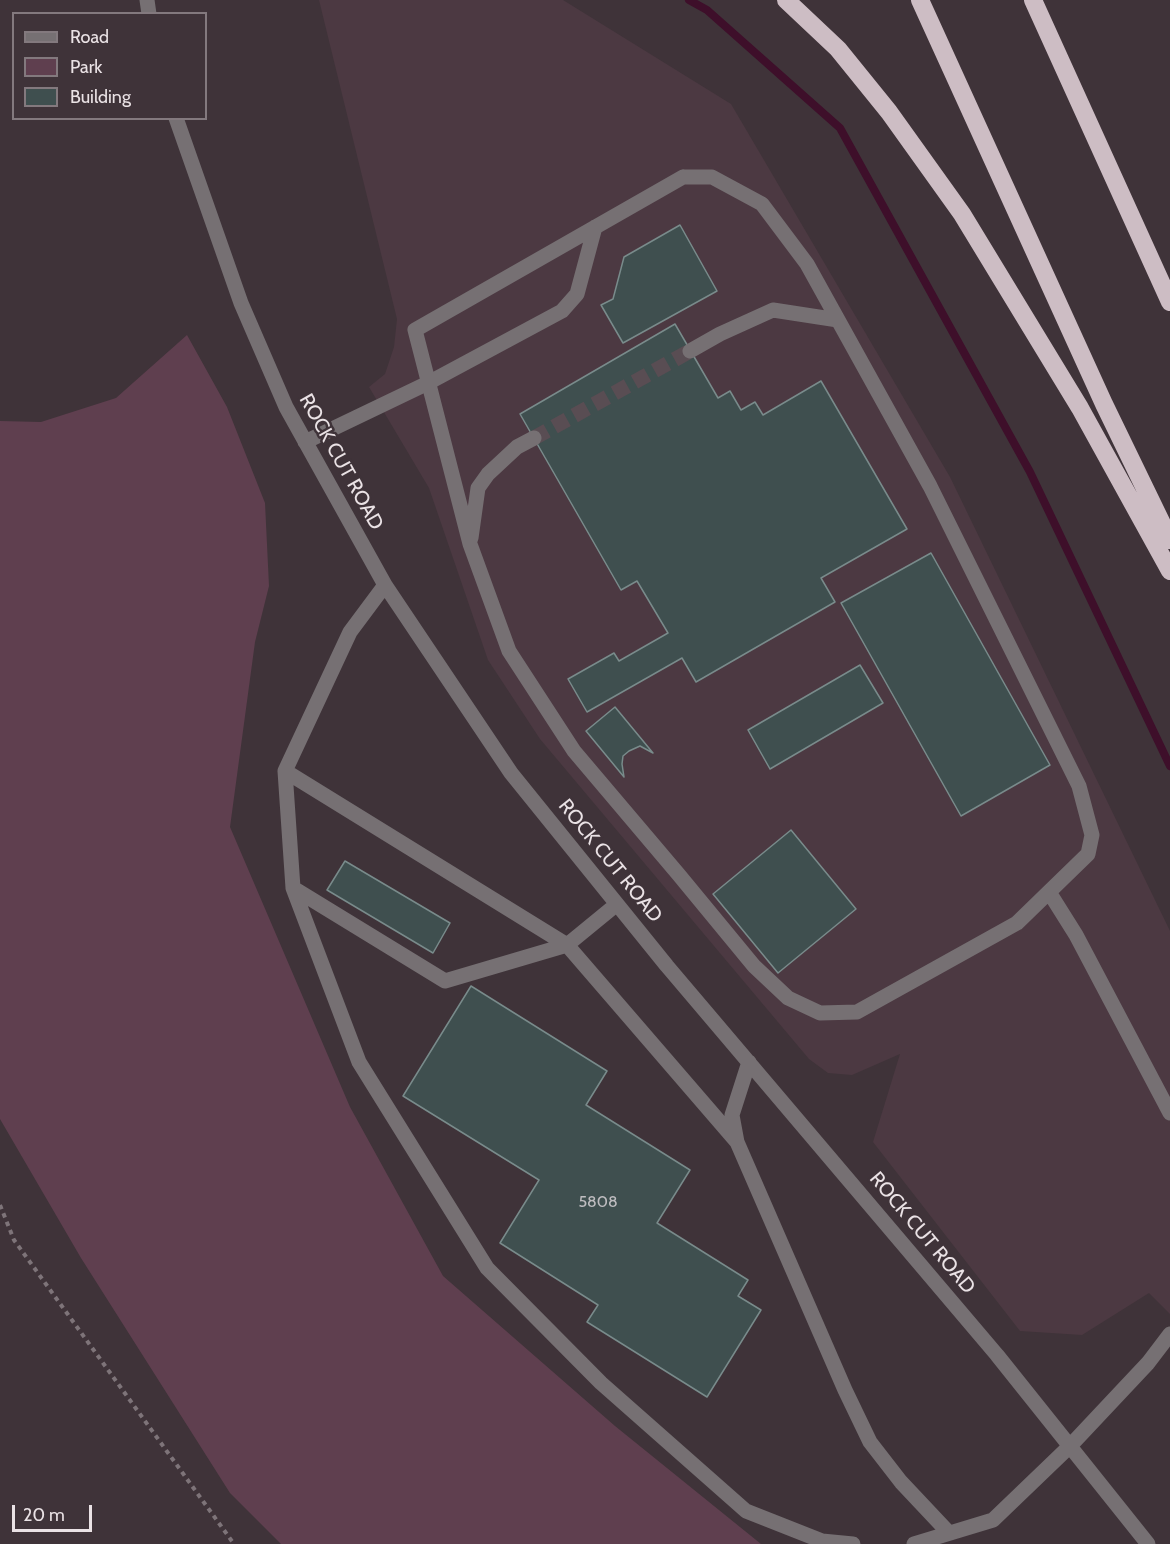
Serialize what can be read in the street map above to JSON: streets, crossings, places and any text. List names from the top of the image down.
{
  "streets": {
    "street": ["ROCK CUT ROAD"]
  },
  "house_numbers": ["5808"],
  "legend": ["Road", "Park", "Building"],
  "scale_bar": "20 m"
}
